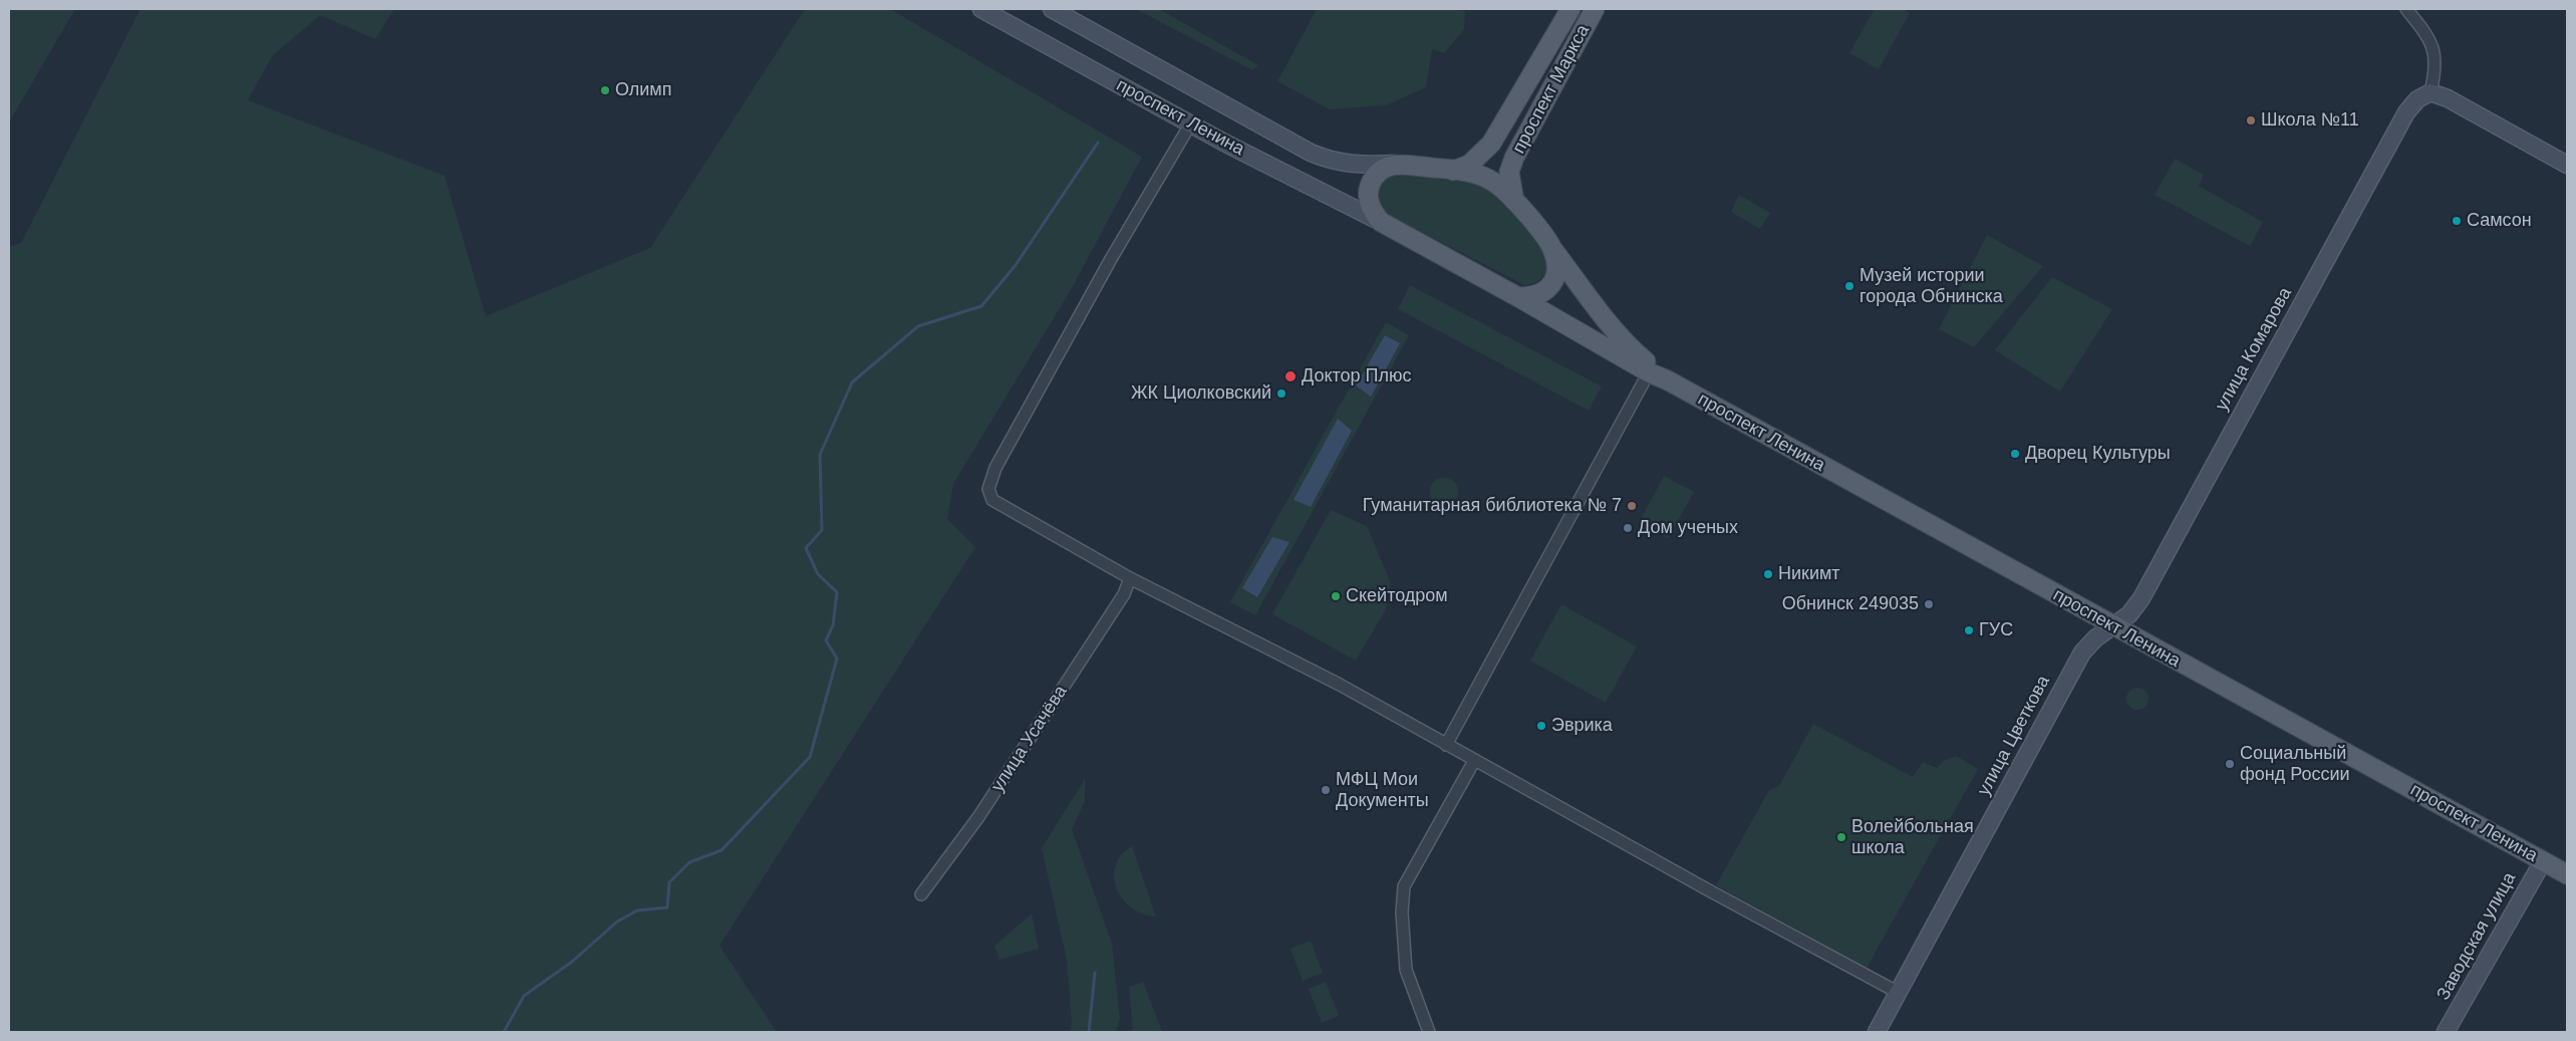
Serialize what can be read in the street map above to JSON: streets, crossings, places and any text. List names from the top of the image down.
{
  "streets": {
    "main road": ["проспект Маркса", "проспект Ленина"],
    "street": [
      "улица Комарова",
      "улица Цветкова",
      "улица Усачёва",
      "Заводская улица"
    ]
  },
  "crossings": [
    ["проспект Маркса", "проспект Ленина"],
    ["проспект Ленина", "улица Комарова"],
    ["проспект Ленина", "улица Цветкова"],
    ["проспект Ленина", "Заводская улица"],
    ["улица Комарова", "улица Цветкова"]
  ],
  "places": [
    "Олимп",
    "Школа №11",
    "Самсон",
    "Музей истории города Обнинска",
    "Доктор Плюс",
    "ЖК Циолковский",
    "Дворец Культуры",
    "Гуманитарная библиотека № 7",
    "Дом ученых",
    "Никимт",
    "Скейтодром",
    "Обнинск 249035",
    "ГУС",
    "Эврика",
    "Социальный фонд России",
    "МФЦ Мои Документы",
    "Волейбольная школа"
  ]
}
